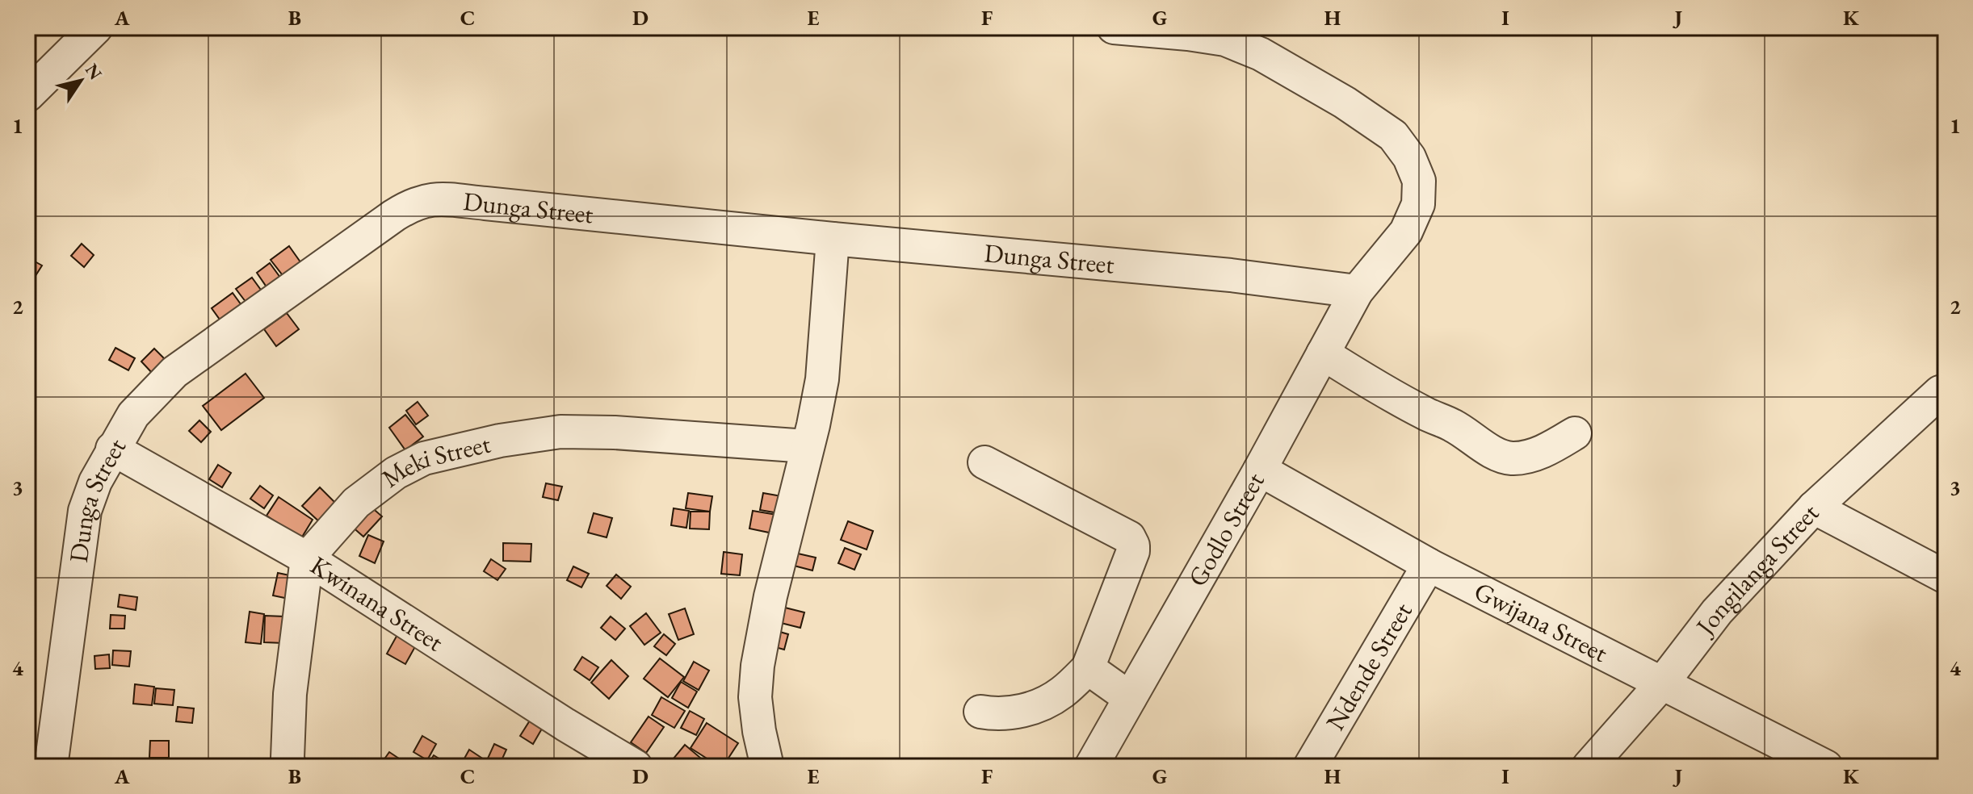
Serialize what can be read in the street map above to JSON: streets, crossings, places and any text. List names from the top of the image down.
{
  "streets": {
    "street": [
      "Dunga Street",
      "Meki Street",
      "Godlo Street",
      "Jongilanga Street",
      "Kwinana Street",
      "Gwijana Street",
      "Ndende Street"
    ]
  },
  "crossings": [
    ["Dunga Street", "Godlo Street"],
    ["Dunga Street", "Kwinana Street"],
    ["Meki Street", "Kwinana Street"],
    ["Godlo Street", "Gwijana Street"],
    ["Jongilanga Street", "Gwijana Street"],
    ["Gwijana Street", "Ndende Street"]
  ],
  "north": "top right",
  "grid": {
    "columns": [
      "A",
      "B",
      "C",
      "D",
      "E",
      "F",
      "G",
      "H",
      "I",
      "J",
      "K"
    ],
    "rows": [
      "1",
      "2",
      "3",
      "4"
    ]
  }
}
